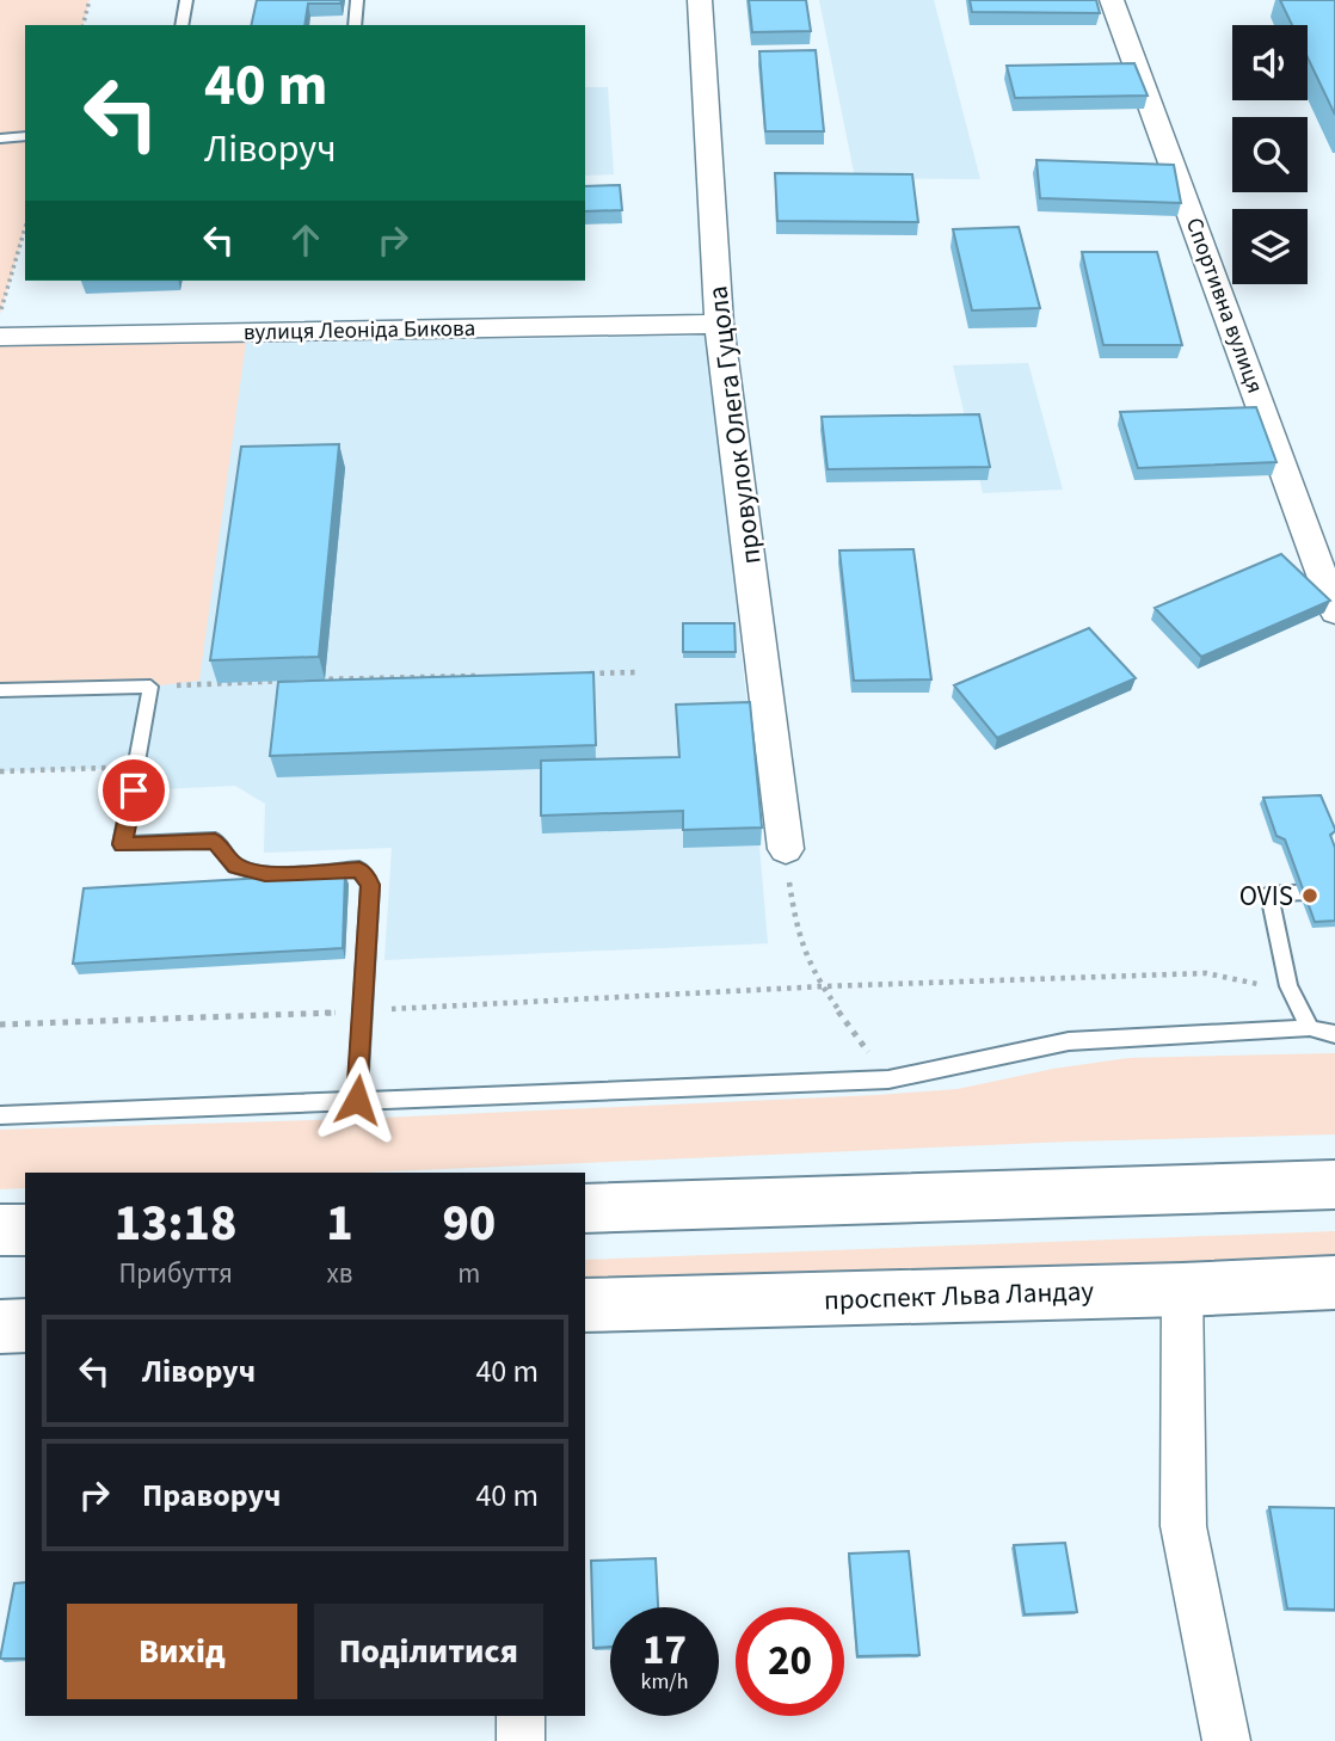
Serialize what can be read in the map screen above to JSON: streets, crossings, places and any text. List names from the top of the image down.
{
  "streets": {
    "main road": ["проспект Льва Ландау"],
    "street": ["Спортивна вулиця", "вулиця Леоніда Бикова", "провулок Олега Гуцола"]
  },
  "crossings": [
    ["вулиця Леоніда Бикова", "провулок Олега Гуцола"]
  ],
  "places": ["OVIS"],
  "page": {
    "turn": ["40 m", "Ліворуч"],
    "eta": [
      "13:18",
      "Прибуття",
      "1",
      "хв",
      "90",
      "m"
    ],
    "list": [
      {
        "name": "Ліворуч",
        "value": "40 m"
      },
      {
        "name": "Праворуч",
        "value": "40 m"
      }
    ],
    "buttons": ["Вихід", "Поділитися"],
    "speed": "17 km/h",
    "limit": "20"
  }
}
